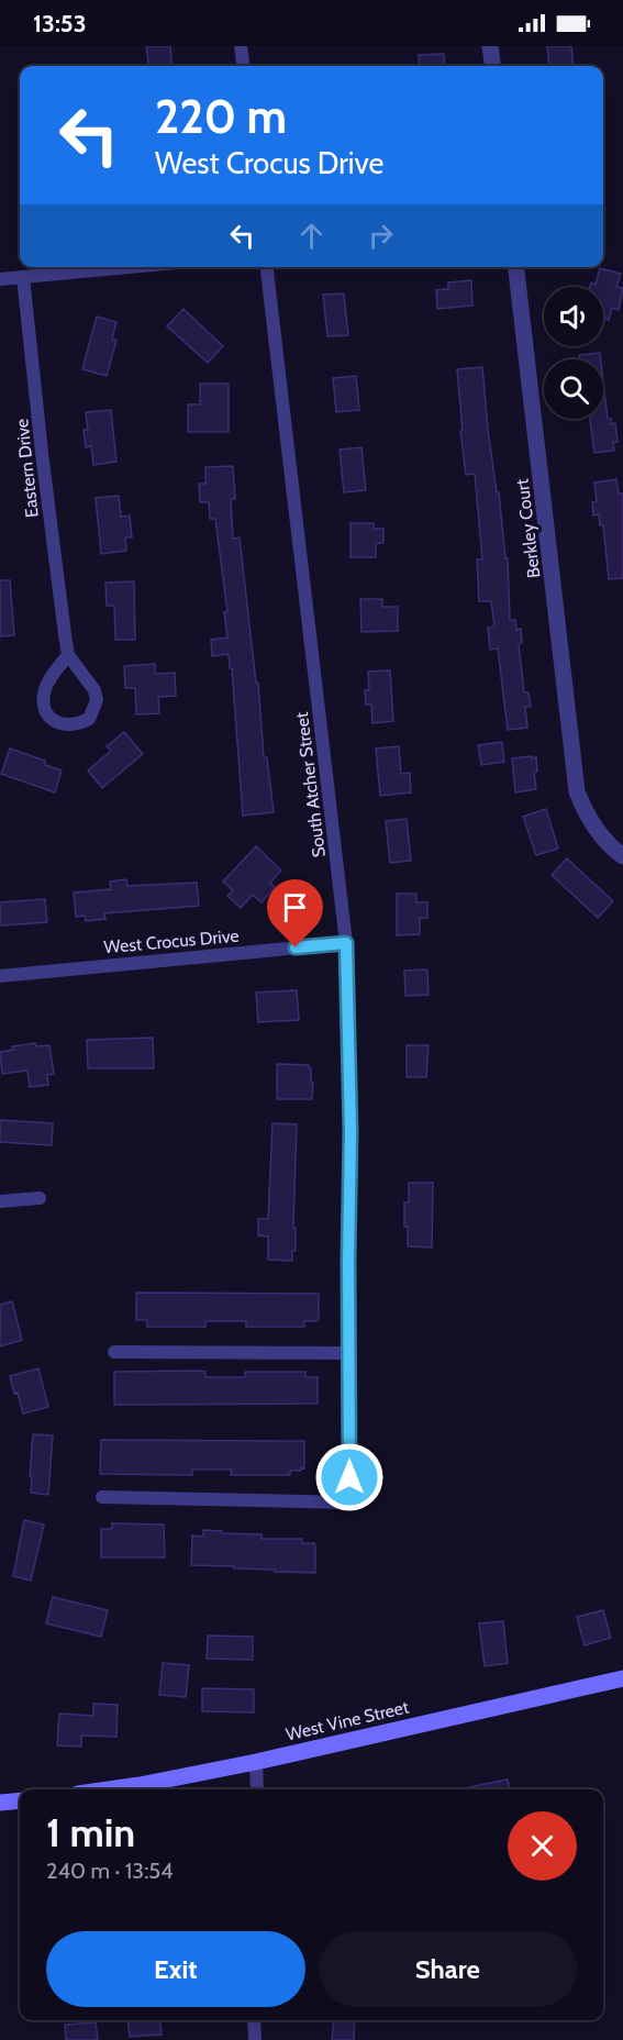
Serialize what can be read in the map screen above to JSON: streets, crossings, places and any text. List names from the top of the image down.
{
  "streets": {
    "main road": ["West Vine Street"],
    "street": [
      "Eastern Drive",
      "Berkley Court",
      "South Atcher Street",
      "West Crocus Drive"
    ]
  },
  "crossings": [
    ["South Atcher Street", "West Crocus Drive"]
  ],
  "page": {
    "status": "13:53",
    "turn": ["220 m", "West Crocus Drive"],
    "heading": ["1 min", "240 m · 13:54"],
    "buttons": ["Exit", "Share"]
  }
}
